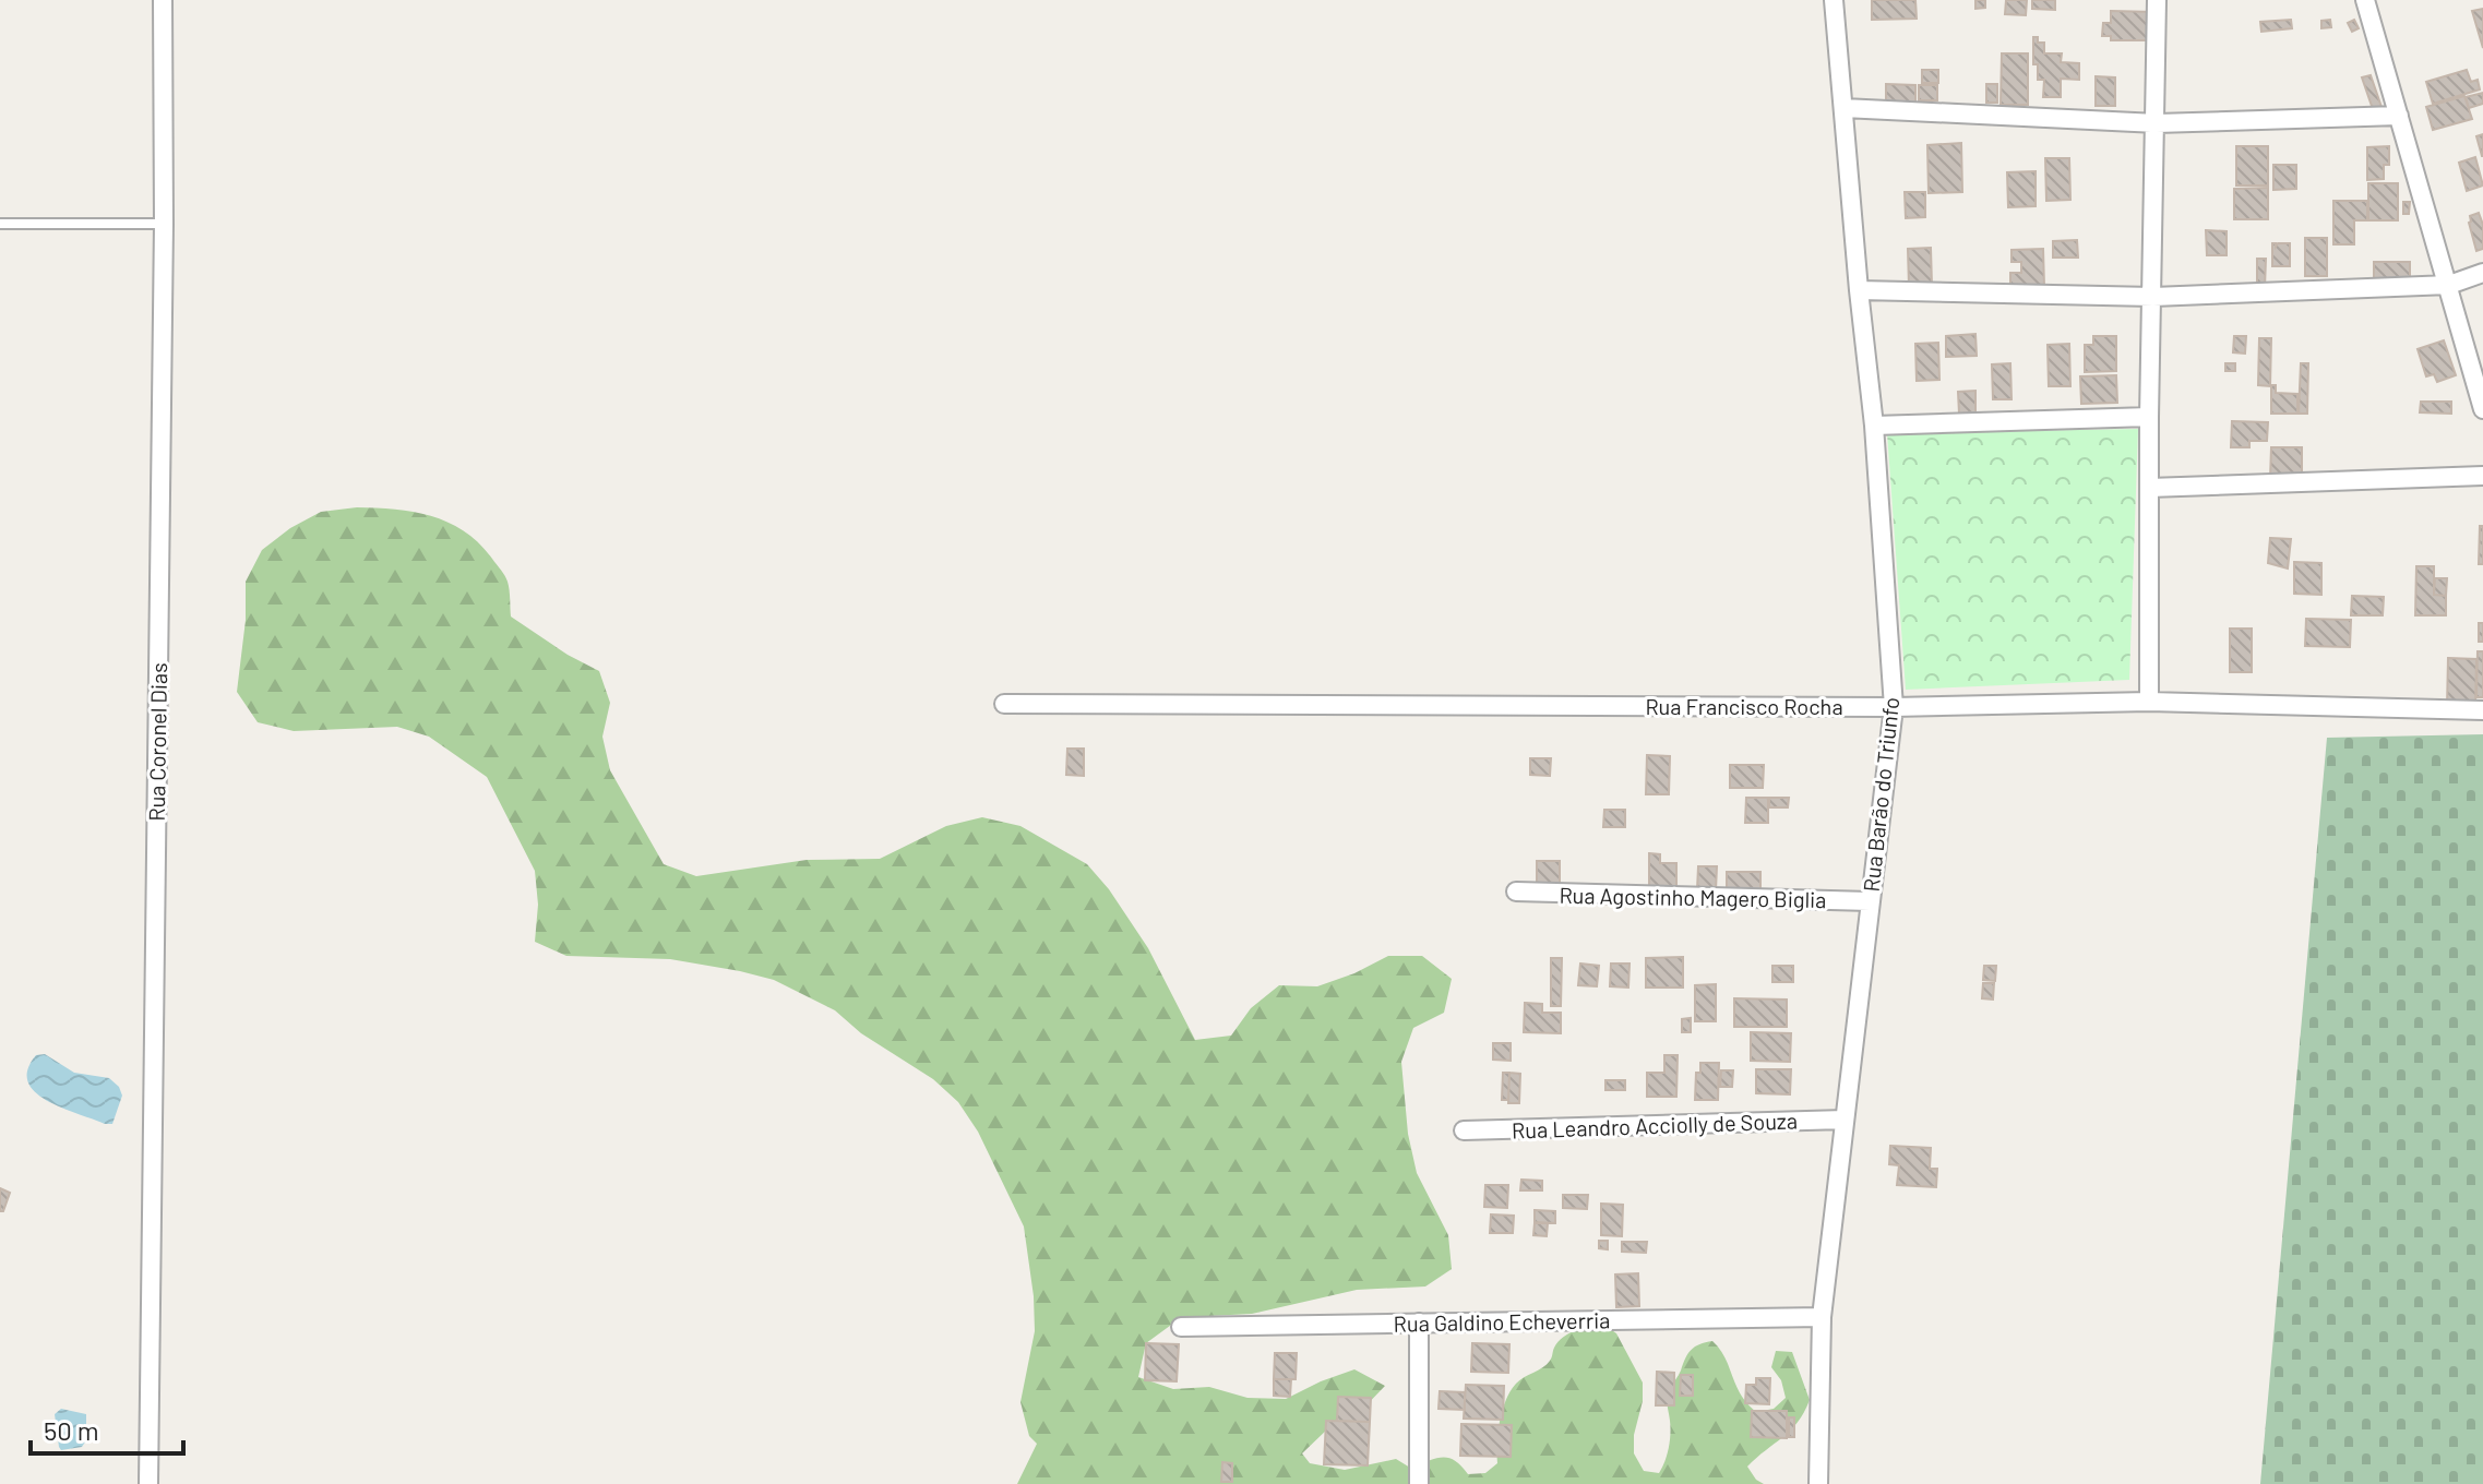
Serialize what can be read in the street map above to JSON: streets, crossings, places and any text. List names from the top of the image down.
{
  "streets": {
    "street": [
      "Rua Francisco Rocha",
      "Rua Coronel Dias",
      "Rua Barão do Triunfo",
      "Rua Agostinho Magero Biglia",
      "Rua Leandro Acciolly de Souza",
      "Rua Galdino Echeverria"
    ]
  },
  "crossings": [
    ["Rua Francisco Rocha", "Rua Barão do Triunfo"],
    ["Rua Barão do Triunfo", "Rua Agostinho Magero Biglia"],
    ["Rua Barão do Triunfo", "Rua Leandro Acciolly de Souza"],
    ["Rua Barão do Triunfo", "Rua Galdino Echeverria"]
  ],
  "scale_bar": "50 m"
}
